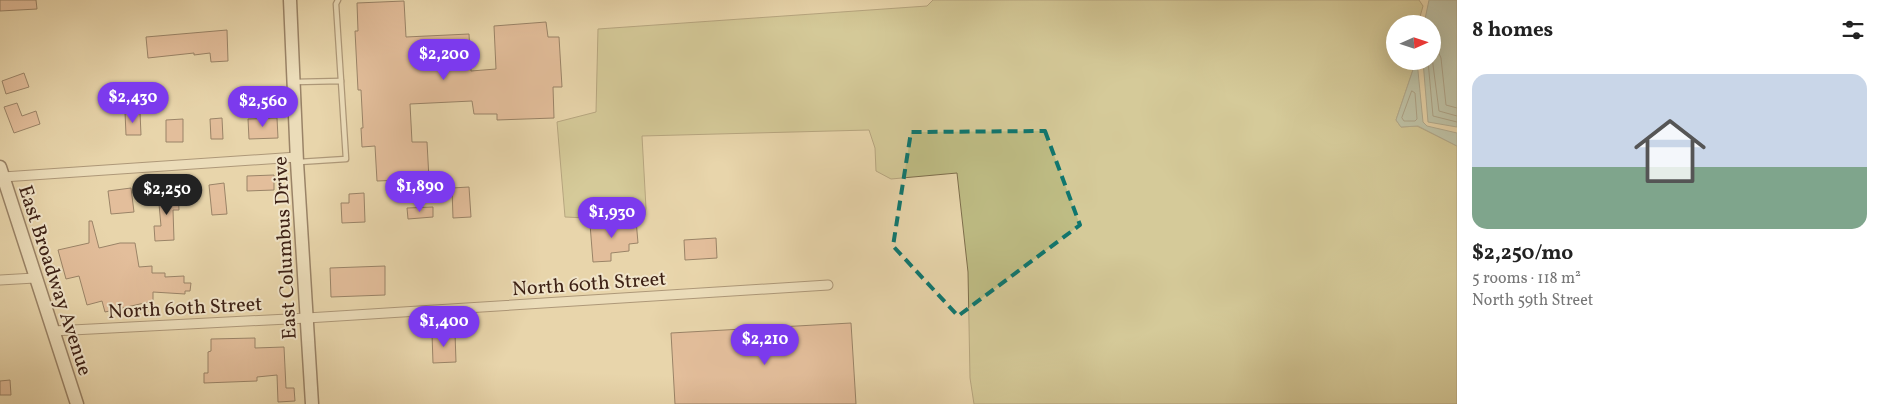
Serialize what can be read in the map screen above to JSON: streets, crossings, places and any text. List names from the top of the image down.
{
  "streets": {
    "main road": ["East Columbus Drive", "East Broadway Avenue"],
    "street": ["North 60th Street"]
  },
  "crossings": [
    ["East Columbus Drive", "North 60th Street"],
    ["East Broadway Avenue", "North 60th Street"]
  ],
  "north": "right",
  "page": {
    "heading": "8 homes",
    "price": [
      "$2,200",
      "$2,430",
      "$2,560",
      "$1,890",
      "$2,250",
      "$1,930",
      "$1,400",
      "$2,210"
    ],
    "list": [
      {
        "name": "$2,250/mo",
        "note": "5 rooms · 118 m² · North 59th Street"
      }
    ]
  }
}
